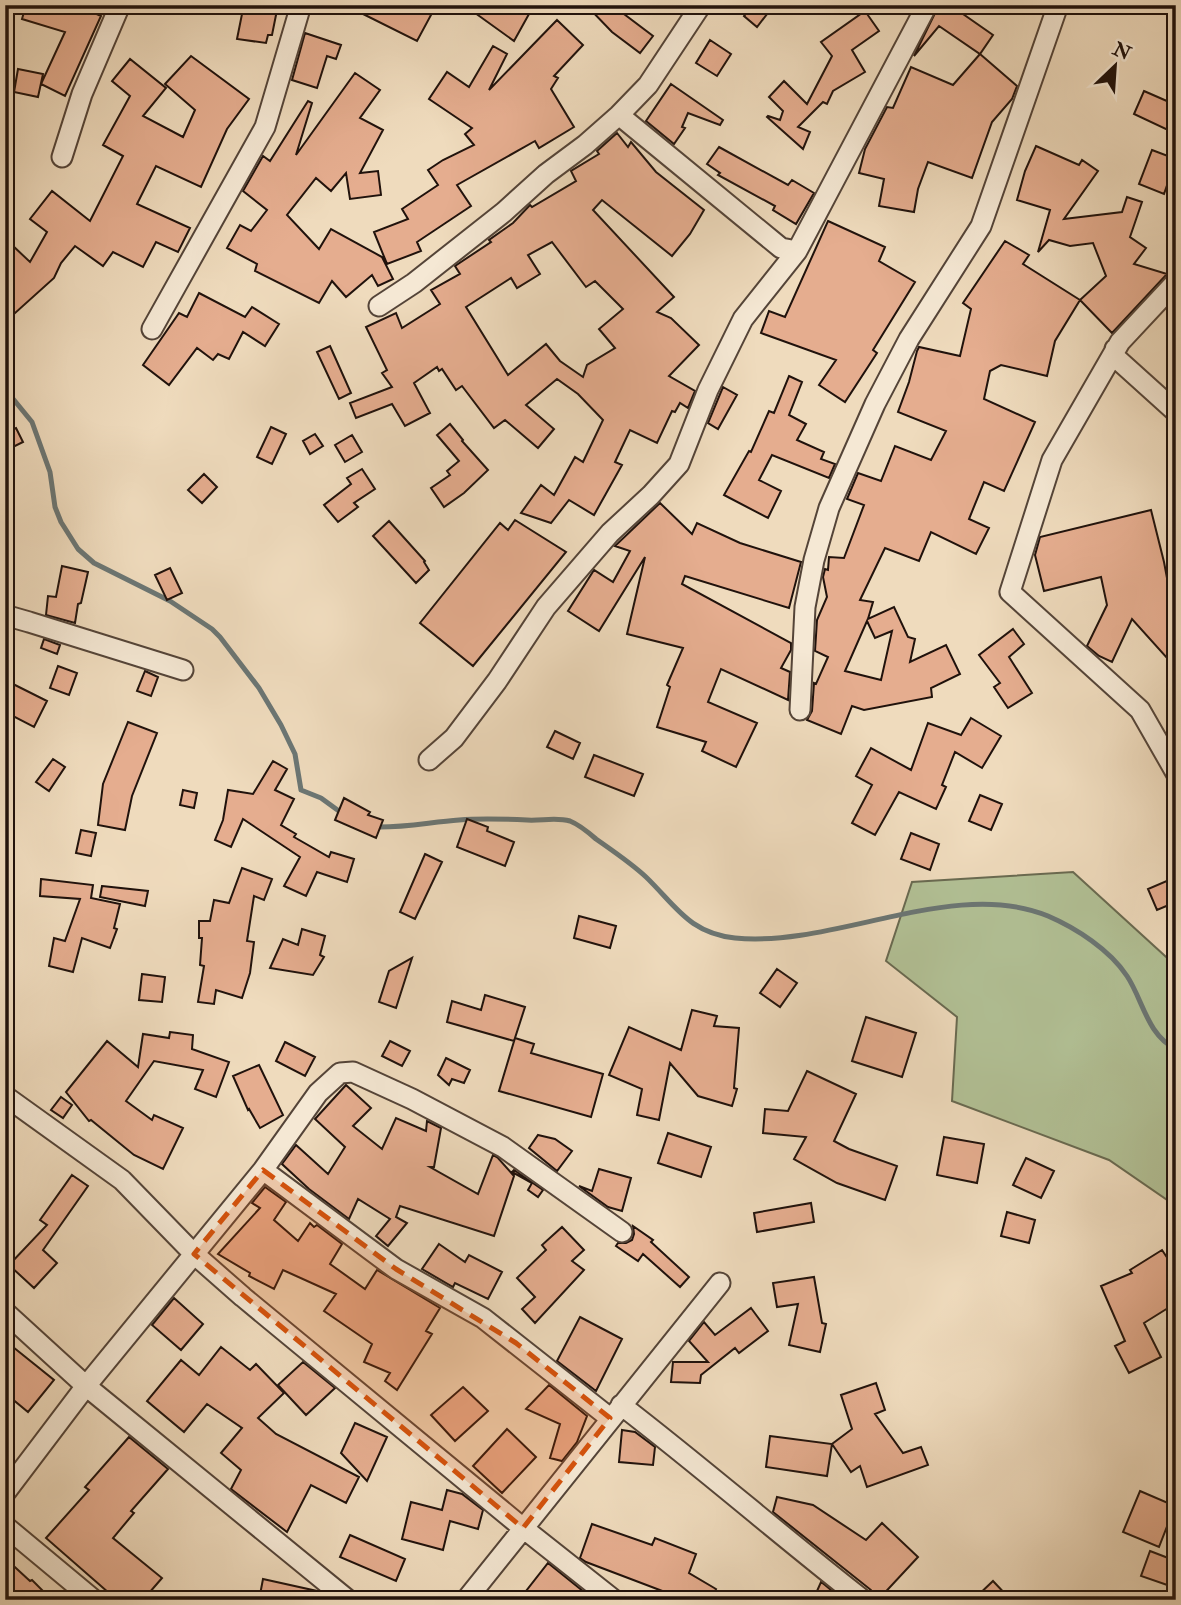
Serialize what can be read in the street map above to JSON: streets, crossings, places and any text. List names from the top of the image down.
{
  "north": "top right"
}
